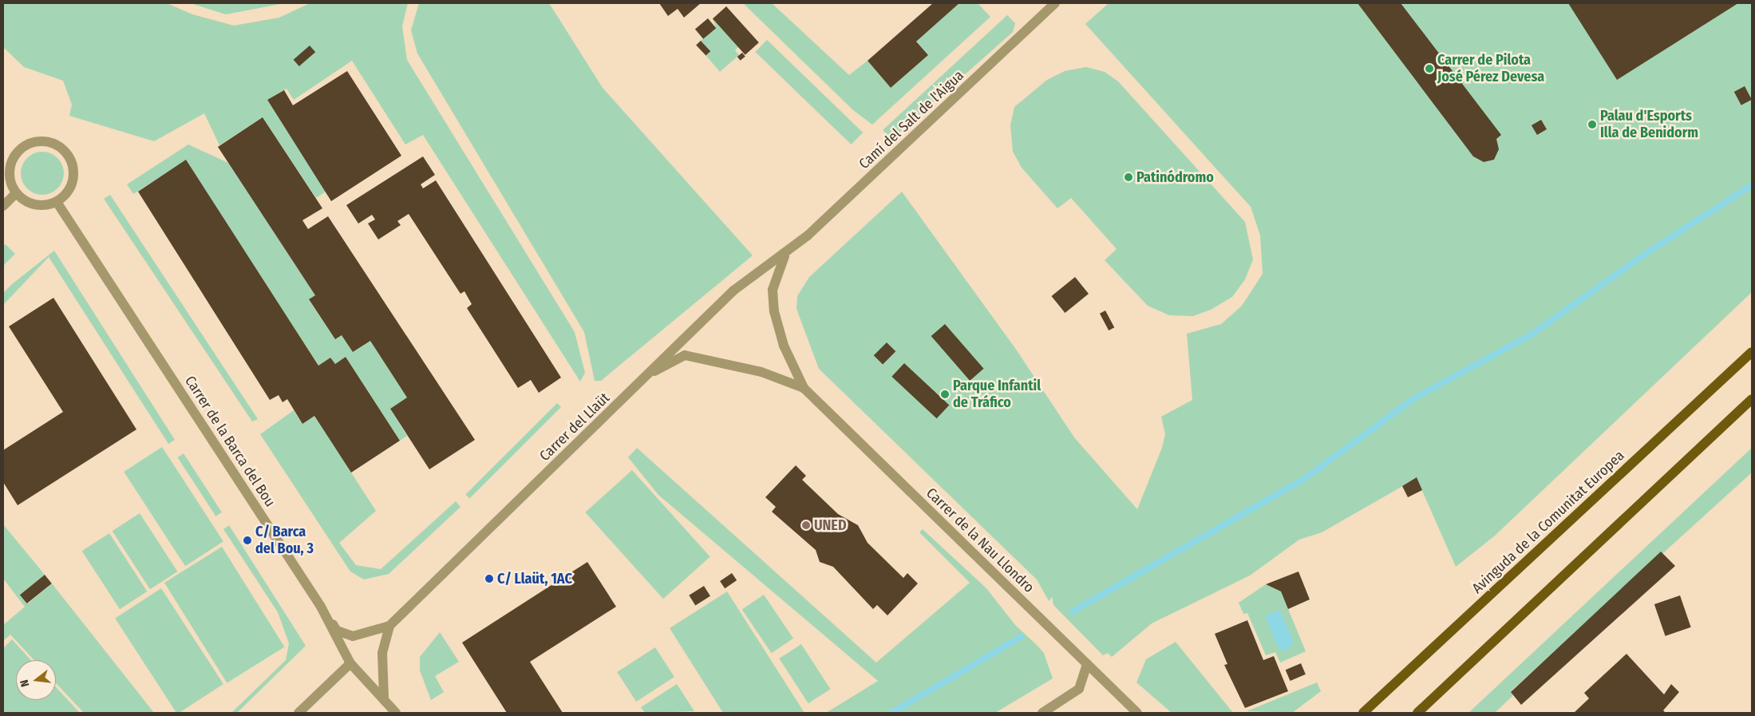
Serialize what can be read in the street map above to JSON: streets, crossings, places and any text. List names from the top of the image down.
{
  "streets": {
    "main road": ["Avinguda de la Comunitat Europea"],
    "street": [
      "Camí del Salt de l'Aigua",
      "Carrer del Llaüt",
      "Carrer de la Barca del Bou",
      "Carrer de la Nau Llondro"
    ]
  },
  "crossings": [
    ["Camí del Salt de l'Aigua", "Carrer del Llaüt"],
    ["Camí del Salt de l'Aigua", "Carrer de la Nau Llondro"],
    ["Carrer del Llaüt", "Carrer de la Barca del Bou"],
    ["Carrer del Llaüt", "Carrer de la Nau Llondro"]
  ],
  "places": [
    "Carrer de Pilota José Pérez Devesa",
    "Palau d'Esports Illa de Benidorm",
    "Patinódromo",
    "Parque Infantil de Tráfico",
    "UNED",
    "C/ Barca del Bou, 3",
    "C/ Llaüt, 1AC"
  ],
  "north": "left"
}
